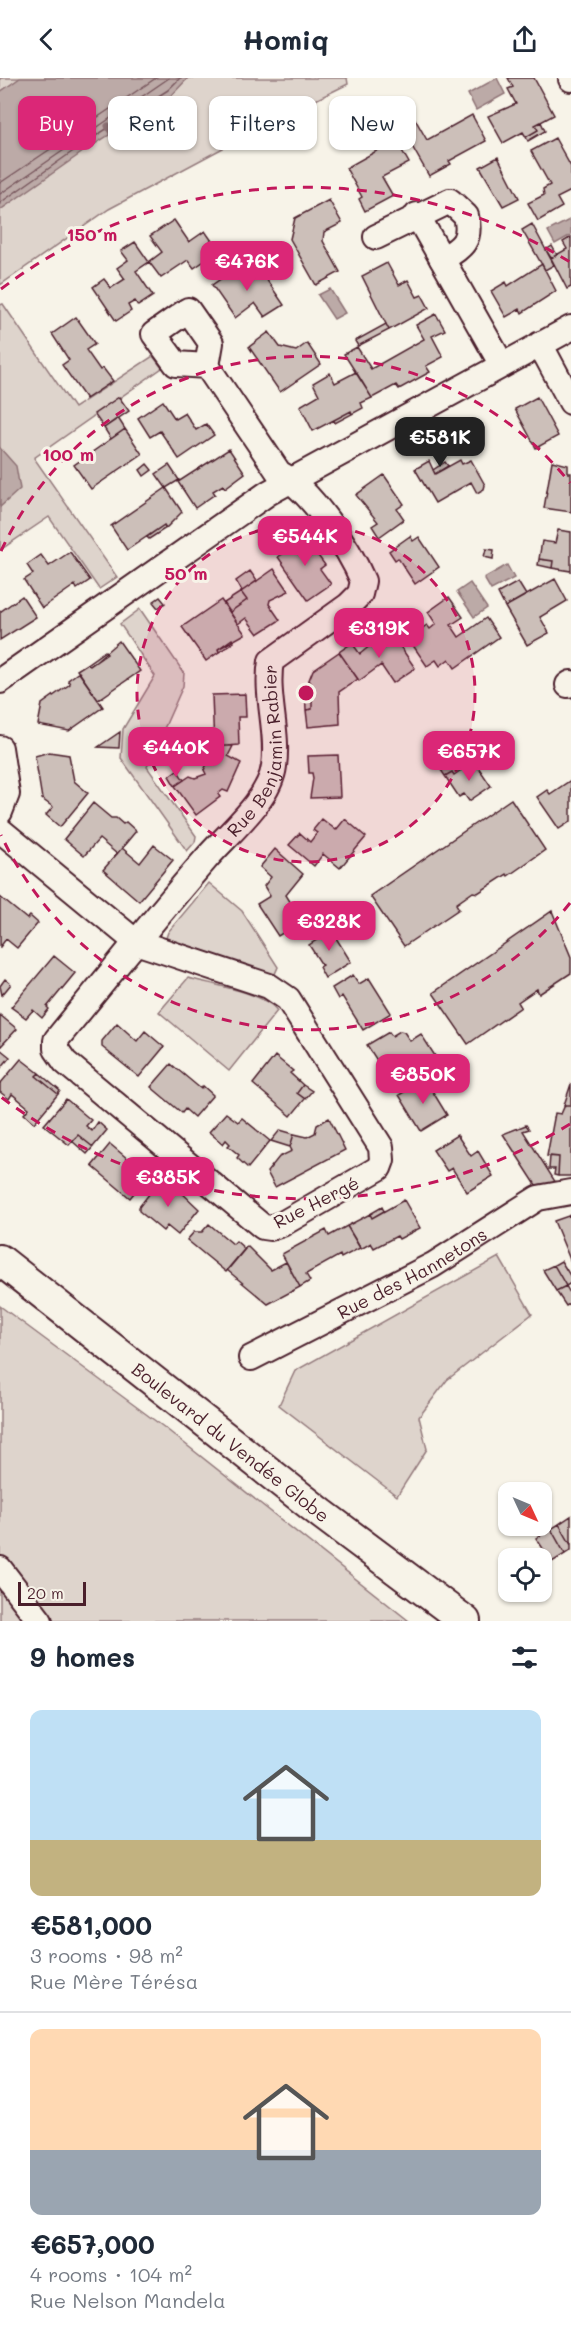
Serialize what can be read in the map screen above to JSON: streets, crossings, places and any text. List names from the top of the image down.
{
  "streets": {
    "main road": ["Boulevard du Vendée Globe"],
    "street": ["Rue Benjamin Rabier", "Rue Hergé", "Rue des Hannetons"]
  },
  "crossings": [
    ["Rue Benjamin Rabier", "Rue Hergé"]
  ],
  "scale_bar": "20 m",
  "north": "bottom right",
  "page": {
    "header": "Homiq",
    "chip": [
      "Buy",
      "Rent",
      "Filters",
      "New"
    ],
    "price": [
      "€476K",
      "€581K",
      "€544K",
      "€319K",
      "€440K",
      "€657K",
      "€328K",
      "€850K",
      "€385K"
    ],
    "scale": "20 m",
    "heading": "9 homes",
    "list": [
      {
        "name": "€581,000",
        "note": "3 rooms · 98 m² · Rue Mère Térésa"
      },
      {
        "name": "€657,000",
        "note": "4 rooms · 104 m² · Rue Nelson Mandela"
      }
    ]
  },
  "rings": ["150 m", "100 m", "50 m"]
}
